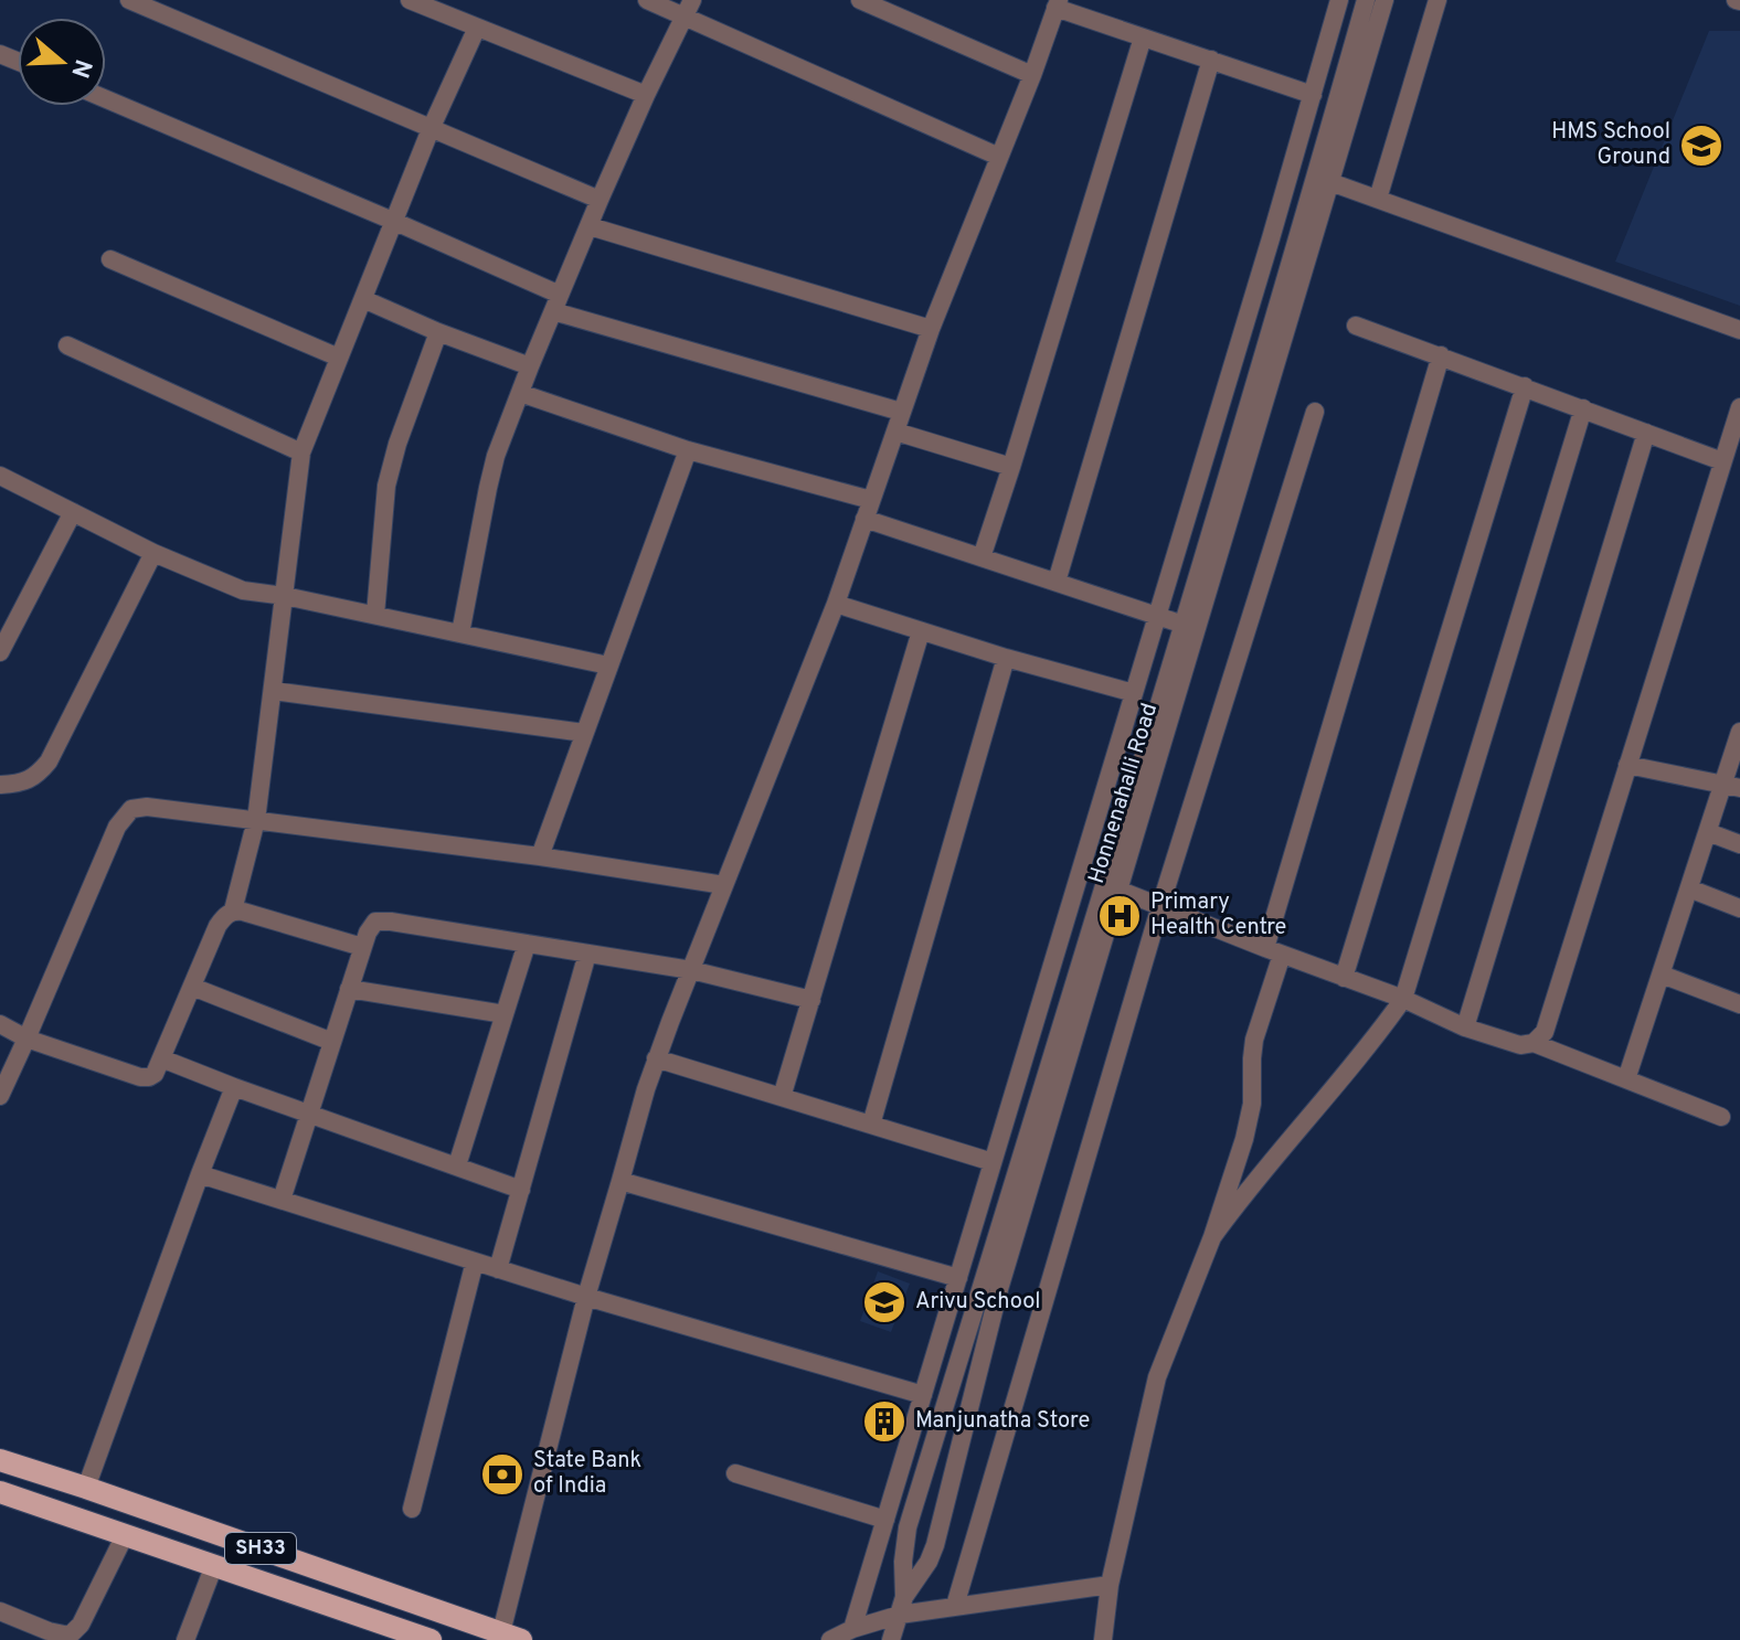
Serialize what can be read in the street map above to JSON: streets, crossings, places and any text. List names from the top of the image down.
{
  "streets": {
    "main road": ["SH33"],
    "street": ["Honnenahalli Road"]
  },
  "places": {
    "school or university": ["HMS School Ground", "Arivu School"],
    "hospital": ["Primary Health Centre"],
    "building": ["Manjunatha Store"],
    "bank": ["State Bank of India"]
  },
  "north": "right"
}
